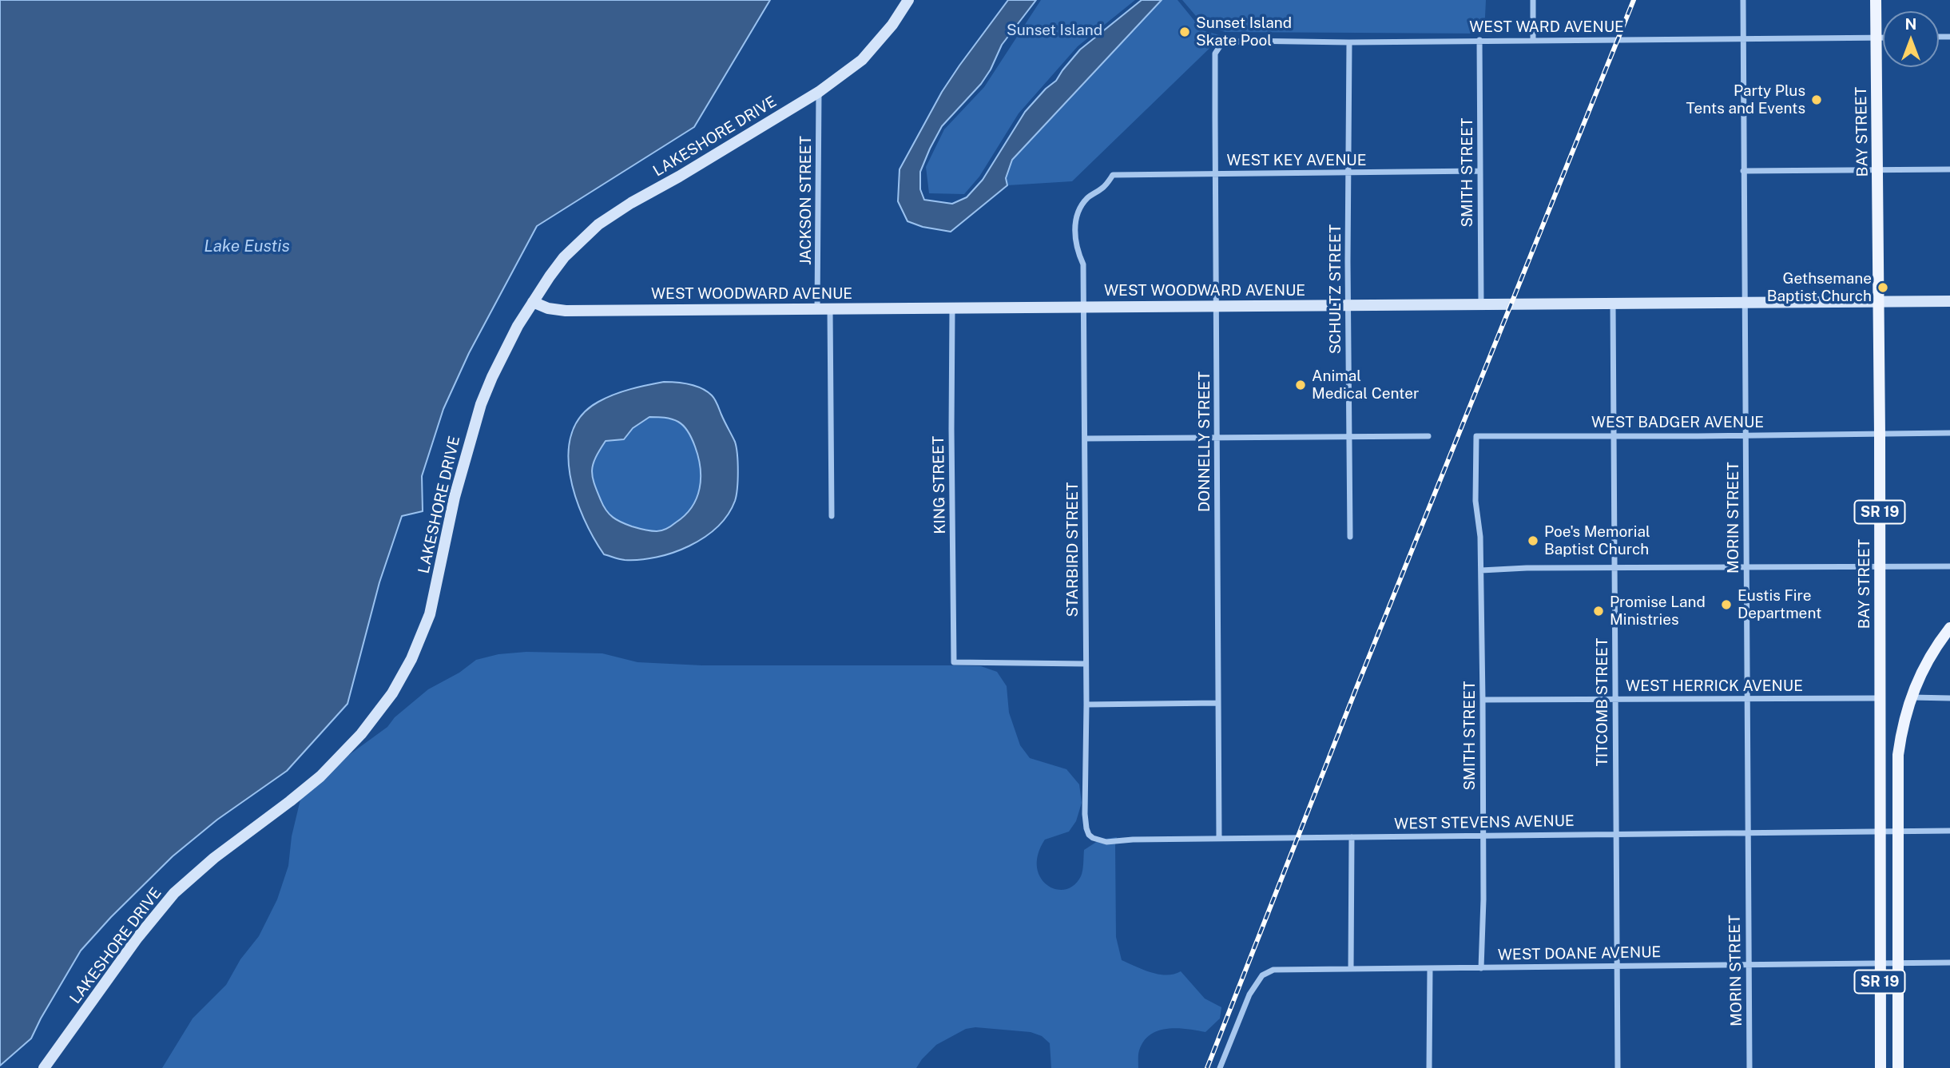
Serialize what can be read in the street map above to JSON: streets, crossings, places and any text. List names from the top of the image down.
{
  "streets": {
    "main road": ["BAY STREET", "SR 19"],
    "street": [
      "WEST WARD AVENUE",
      "LAKESHORE DRIVE",
      "WEST KEY AVENUE",
      "SMITH STREET",
      "JACKSON STREET",
      "SCHULTZ STREET",
      "WEST WOODWARD AVENUE",
      "WEST BADGER AVENUE",
      "DONNELLY STREET",
      "KING STREET",
      "MORIN STREET",
      "STARBIRD STREET",
      "WEST HERRICK AVENUE",
      "TITCOMB STREET",
      "WEST STEVENS AVENUE",
      "WEST DOANE AVENUE"
    ]
  },
  "crossings": [
    ["WEST WARD AVENUE", "BAY STREET"],
    ["WEST WARD AVENUE", "SMITH STREET"],
    ["WEST WARD AVENUE", "SCHULTZ STREET"],
    ["WEST WARD AVENUE", "DONNELLY STREET"],
    ["WEST WARD AVENUE", "MORIN STREET"],
    ["BAY STREET", "WEST WOODWARD AVENUE"],
    ["BAY STREET", "WEST BADGER AVENUE"],
    ["BAY STREET", "WEST HERRICK AVENUE"],
    ["BAY STREET", "WEST STEVENS AVENUE"],
    ["BAY STREET", "WEST DOANE AVENUE"],
    ["LAKESHORE DRIVE", "JACKSON STREET"],
    ["LAKESHORE DRIVE", "WEST WOODWARD AVENUE"],
    ["WEST KEY AVENUE", "SMITH STREET"],
    ["WEST KEY AVENUE", "SCHULTZ STREET"],
    ["WEST KEY AVENUE", "DONNELLY STREET"],
    ["WEST KEY AVENUE", "STARBIRD STREET"],
    ["SMITH STREET", "WEST WOODWARD AVENUE"],
    ["SMITH STREET", "WEST BADGER AVENUE"],
    ["SMITH STREET", "WEST HERRICK AVENUE"],
    ["SMITH STREET", "WEST STEVENS AVENUE"],
    ["SMITH STREET", "WEST DOANE AVENUE"],
    ["JACKSON STREET", "WEST WOODWARD AVENUE"],
    ["SCHULTZ STREET", "WEST WOODWARD AVENUE"],
    ["WEST WOODWARD AVENUE", "DONNELLY STREET"],
    ["WEST WOODWARD AVENUE", "KING STREET"],
    ["WEST WOODWARD AVENUE", "MORIN STREET"],
    ["WEST WOODWARD AVENUE", "STARBIRD STREET"],
    ["WEST WOODWARD AVENUE", "TITCOMB STREET"],
    ["WEST BADGER AVENUE", "MORIN STREET"],
    ["WEST BADGER AVENUE", "TITCOMB STREET"],
    ["DONNELLY STREET", "WEST STEVENS AVENUE"],
    ["KING STREET", "STARBIRD STREET"],
    ["SR 19", "WEST STEVENS AVENUE"],
    ["SR 19", "WEST DOANE AVENUE"],
    ["MORIN STREET", "WEST HERRICK AVENUE"],
    ["MORIN STREET", "WEST STEVENS AVENUE"],
    ["MORIN STREET", "WEST DOANE AVENUE"],
    ["STARBIRD STREET", "WEST STEVENS AVENUE"],
    ["WEST HERRICK AVENUE", "TITCOMB STREET"],
    ["TITCOMB STREET", "WEST STEVENS AVENUE"],
    ["TITCOMB STREET", "WEST DOANE AVENUE"]
  ],
  "water": ["Lake Eustis"],
  "parks": ["Sunset Island"],
  "places": [
    "Sunset Island Skate Pool",
    "Party Plus Tents and Events",
    "Gethsemane Baptist Church",
    "Animal Medical Center",
    "Poe's Memorial Baptist Church",
    "Eustis Fire Department",
    "Promise Land Ministries"
  ],
  "north": "top"
}
